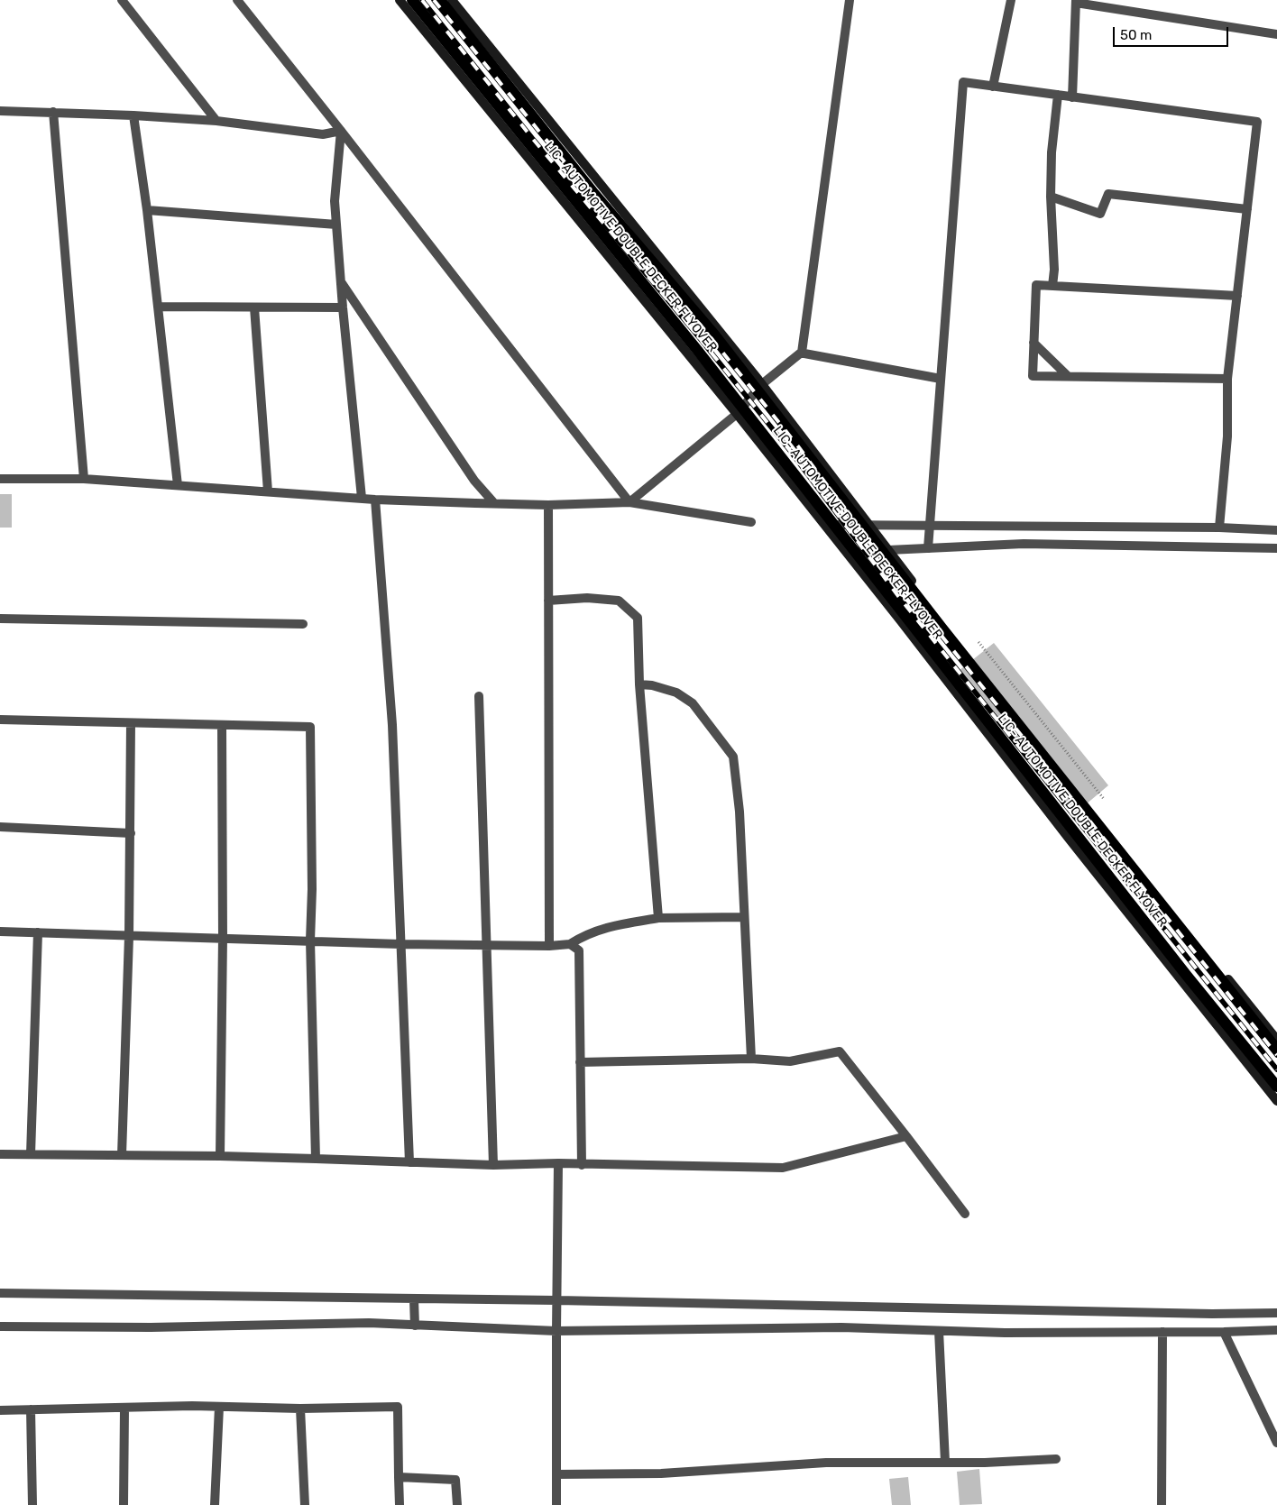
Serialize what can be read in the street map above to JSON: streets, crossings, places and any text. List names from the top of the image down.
{
  "streets": {
    "main road": ["LIC- AUTOMOTIVE DOUBLE DECKER FLYOVER"]
  },
  "scale_bar": "50 m"
}
